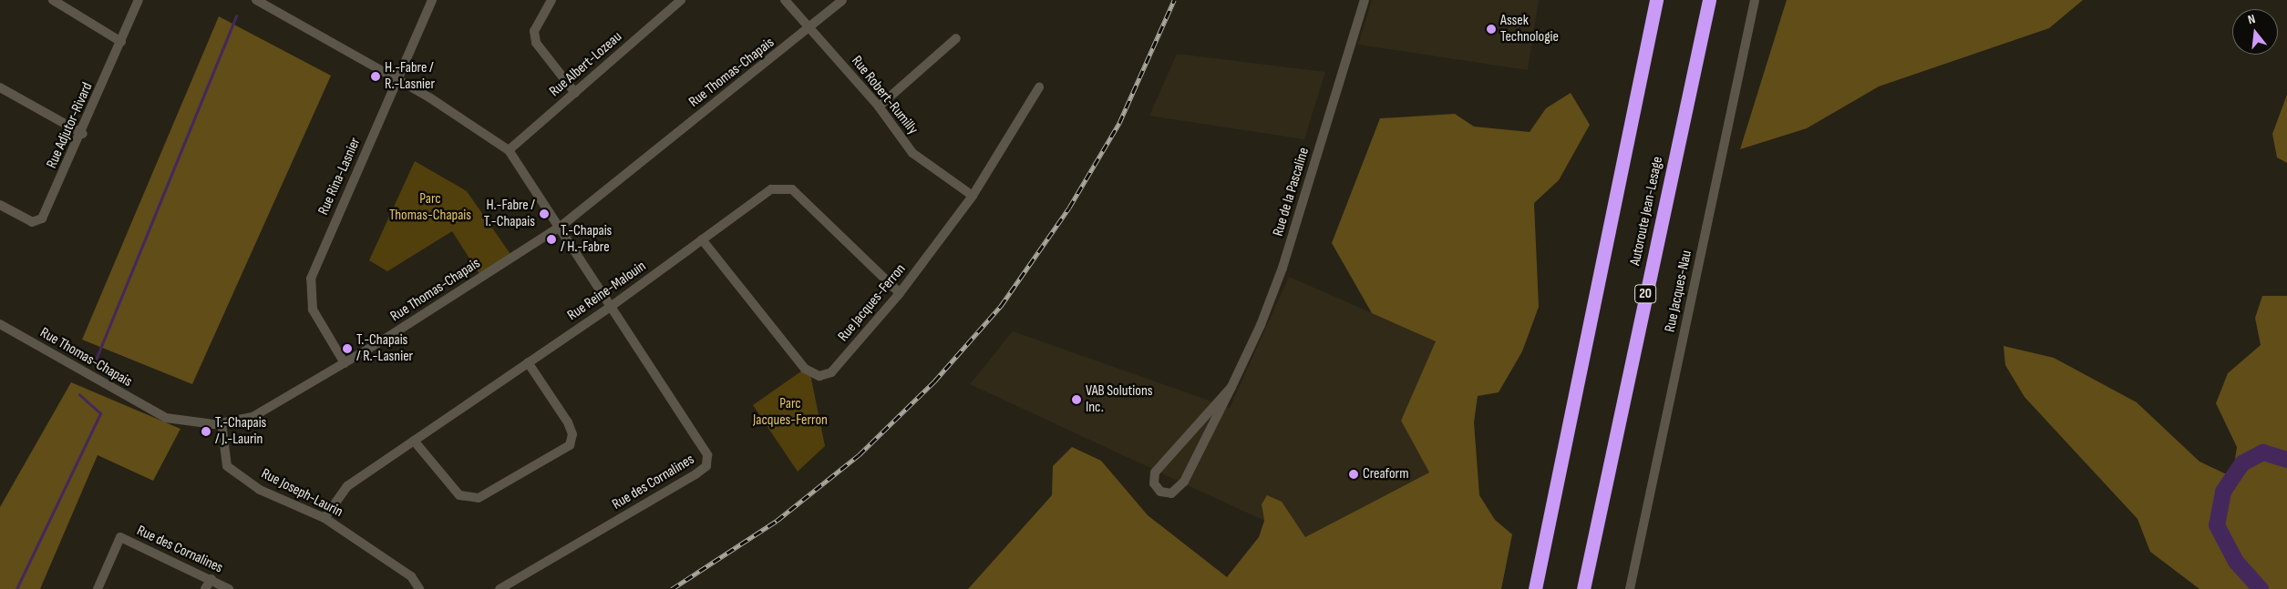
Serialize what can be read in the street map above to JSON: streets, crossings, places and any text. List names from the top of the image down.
{
  "streets": {
    "highway": ["Autoroute Jean-Lesage", "20"],
    "street": [
      "Rue Albert-Lozeau",
      "Rue Thomas-Chapais",
      "Rue Robert-Rumilly",
      "Rue Adjutor-Rivard",
      "Rue Rina-Lasnier",
      "Rue de la Pascaline",
      "Rue Reine-Malouin",
      "Rue Jacques-Nau",
      "Rue Jacques-Ferron",
      "Rue des Cornalines",
      "Rue Joseph-Laurin"
    ]
  },
  "crossings": [
    ["Rue Thomas-Chapais", "Rue Robert-Rumilly"],
    ["Rue Thomas-Chapais", "Rue Rina-Lasnier"],
    ["Rue Thomas-Chapais", "Rue Joseph-Laurin"],
    ["Rue Robert-Rumilly", "Rue Jacques-Ferron"],
    ["Rue Reine-Malouin", "Rue Jacques-Ferron"],
    ["Rue Reine-Malouin", "Rue des Cornalines"],
    ["Rue Reine-Malouin", "Rue Joseph-Laurin"]
  ],
  "parks": ["Parc Thomas-Chapais", "Parc Jacques-Ferron"],
  "places": [
    "Assek Technologie",
    "H.-Fabre / R.-Lasnier",
    "H.-Fabre / T.-Chapais",
    "T.-Chapais / H.-Fabre",
    "T.-Chapais / R.-Lasnier",
    "VAB Solutions Inc.",
    "T.-Chapais / J.-Laurin",
    "Creaform"
  ],
  "north": "top"
}
